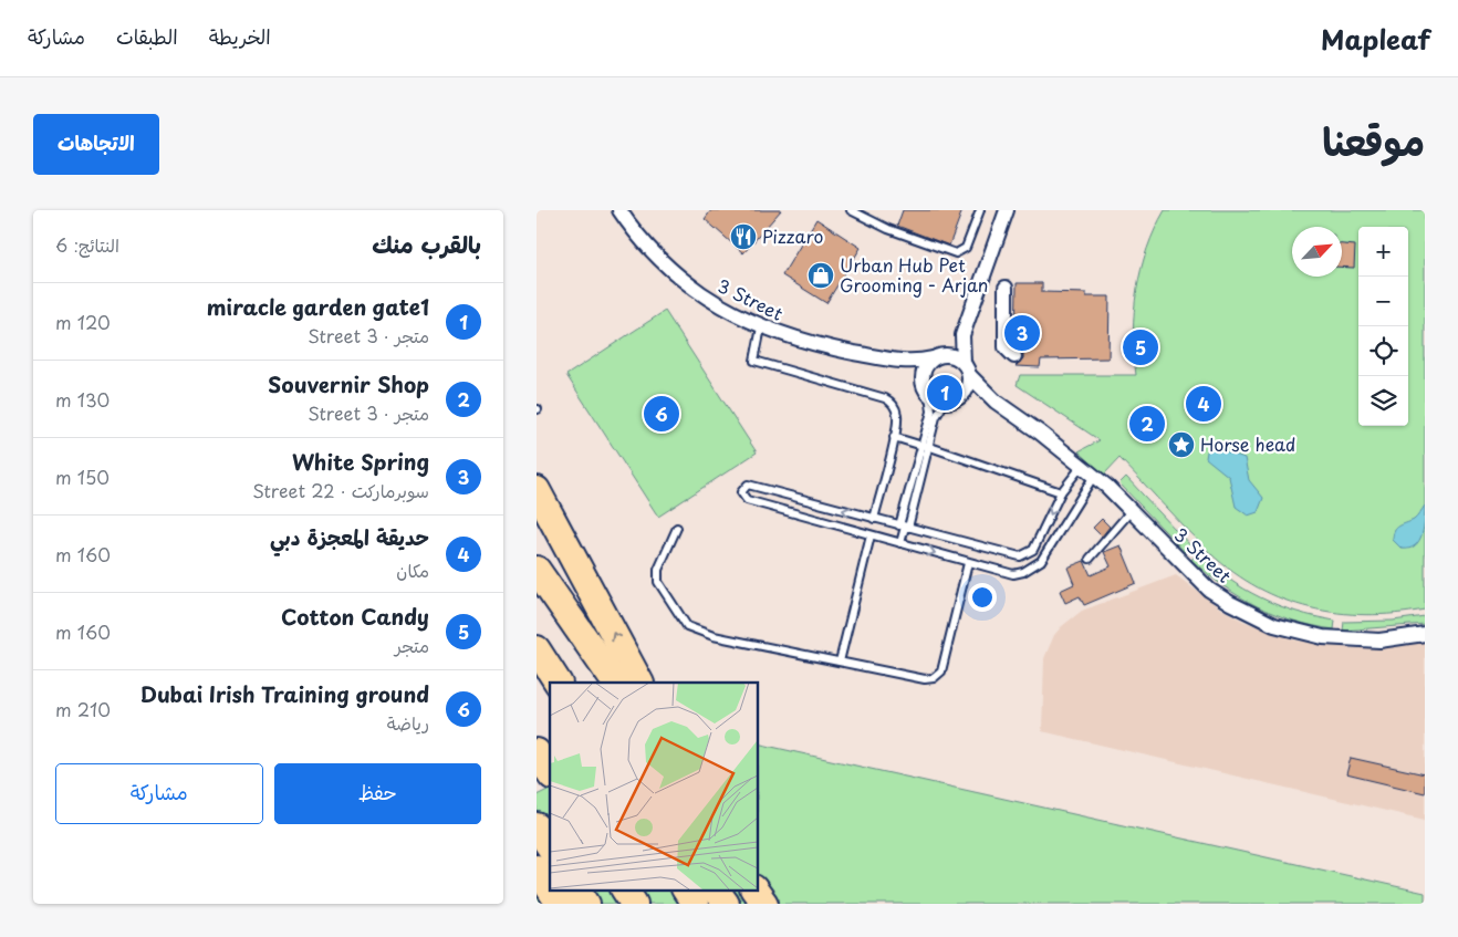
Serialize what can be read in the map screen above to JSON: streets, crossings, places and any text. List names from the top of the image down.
{
  "streets": {
    "street": ["3 Street"]
  },
  "places": {
    "restaurant": ["Pizzaro"],
    "shop": ["Urban Hub Pet Grooming - Arjan"],
    "place": ["Horse head"]
  },
  "north": "top right",
  "page": {
    "header": "Mapleaf",
    "nav": ["الخريطة", "الطبقات", "مشاركة"],
    "title": "موقعنا",
    "buttons": [
      "الاتجاهات",
      ["حفظ", "مشاركة"]
    ],
    "heading": ["بالقرب منك", "النتائج: 6"],
    "map_buttons": ["+", "−"],
    "list": [
      {
        "mark": "1",
        "name": "miracle garden gate1",
        "note": "متجر · 3 Street",
        "value": "120 m"
      },
      {
        "mark": "2",
        "name": "Souvernir Shop",
        "note": "متجر · 3 Street",
        "value": "130 m"
      },
      {
        "mark": "3",
        "name": "White Spring",
        "note": "سوبرماركت · 22 Street",
        "value": "150 m"
      },
      {
        "mark": "4",
        "name": "حديقة المعجزة دبي",
        "note": "مكان",
        "value": "160 m"
      },
      {
        "mark": "5",
        "name": "Cotton Candy",
        "note": "متجر",
        "value": "160 m"
      },
      {
        "mark": "6",
        "name": "Dubai Irish Training ground",
        "note": "رياضة",
        "value": "210 m"
      }
    ],
    "pins": [
      "3",
      "5",
      "1",
      "4",
      "6",
      "2"
    ]
  }
}
